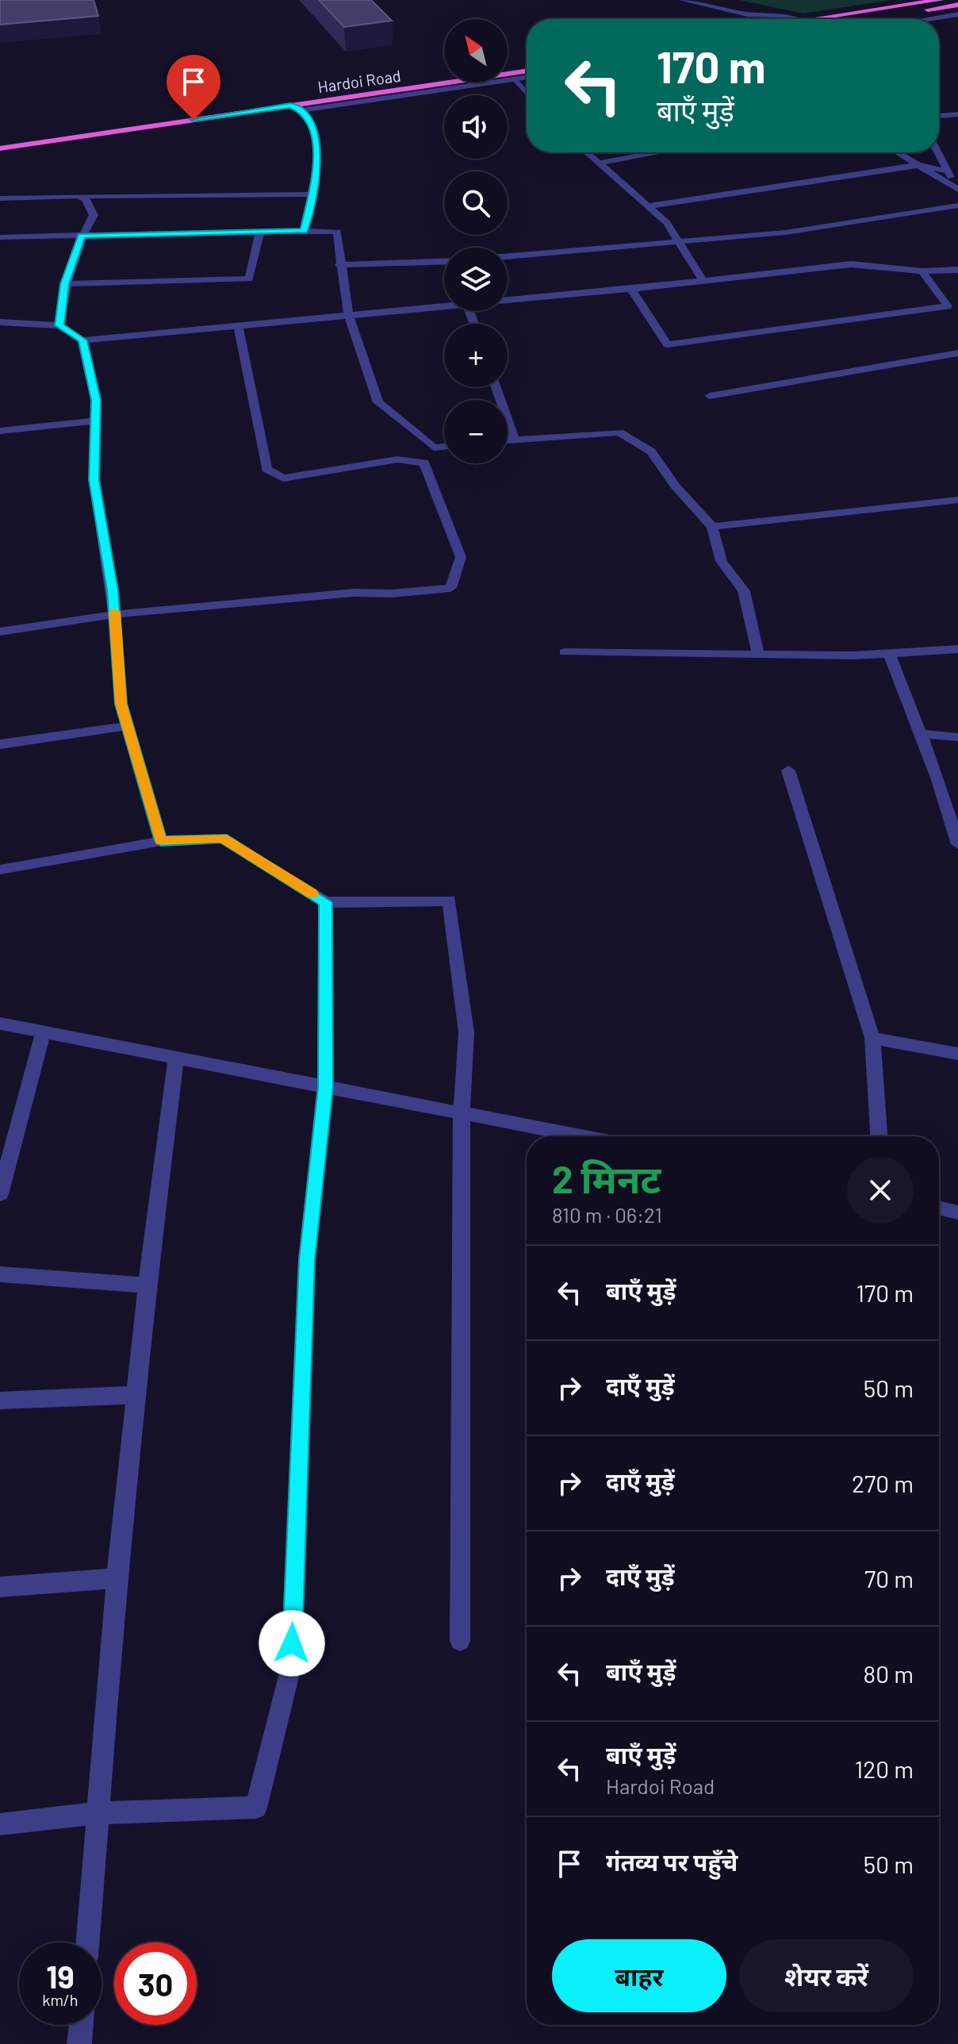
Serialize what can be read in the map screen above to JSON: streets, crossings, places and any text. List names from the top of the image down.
{
  "streets": {
    "highway": ["Hardoi Road"]
  },
  "north": "top left",
  "page": {
    "map_buttons": ["+", "−"],
    "turn": ["170 m", "बाएँ मुड़ें"],
    "heading": ["2 मिनट", "810 m · 06:21"],
    "list": [
      {
        "name": "बाएँ मुड़ें",
        "value": "170 m"
      },
      {
        "name": "दाएँ मुड़ें",
        "value": "50 m"
      },
      {
        "name": "दाएँ मुड़ें",
        "value": "270 m"
      },
      {
        "name": "दाएँ मुड़ें",
        "value": "70 m"
      },
      {
        "name": "बाएँ मुड़ें",
        "value": "80 m"
      },
      {
        "name": "बाएँ मुड़ें",
        "note": "Hardoi Road",
        "value": "120 m"
      },
      {
        "name": "गंतव्य पर पहुँचे",
        "value": "50 m"
      }
    ],
    "buttons": ["बाहर", "शेयर करें"],
    "speed": "19 km/h",
    "limit": "30"
  }
}
